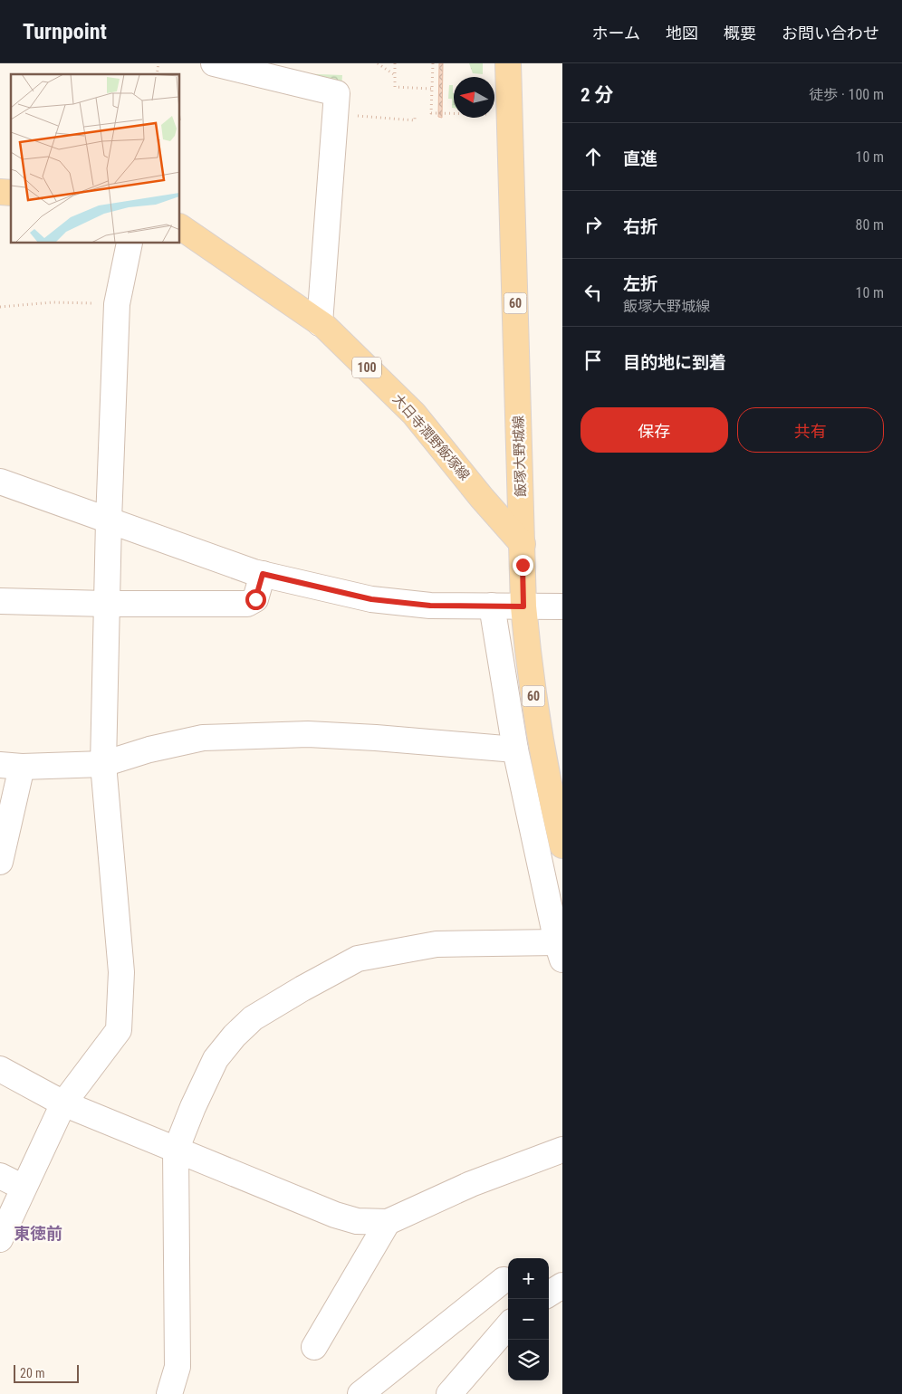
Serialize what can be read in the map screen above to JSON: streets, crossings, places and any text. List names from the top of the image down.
{
  "streets": {
    "main road": [
      "60",
      "100",
      "大日寺潤野飯塚線",
      "飯塚大野城線"
    ]
  },
  "crossings": [
    ["大日寺潤野飯塚線", "飯塚大野城線"]
  ],
  "districts": ["東徳前"],
  "scale_bar": "20 m",
  "north": "left",
  "page": {
    "header": "Turnpoint",
    "nav": [
      "ホーム",
      "地図",
      "概要",
      "お問い合わせ"
    ],
    "heading": ["2 分", "徒歩 · 100 m"],
    "list": [
      ["直進", "10 m"],
      ["右折", "80 m"],
      ["左折", "飯塚大野城線", "10 m"],
      "目的地に到着"
    ],
    "buttons": ["保存", "共有"],
    "map_buttons": ["+", "−"],
    "scale": "20 m"
  }
}
